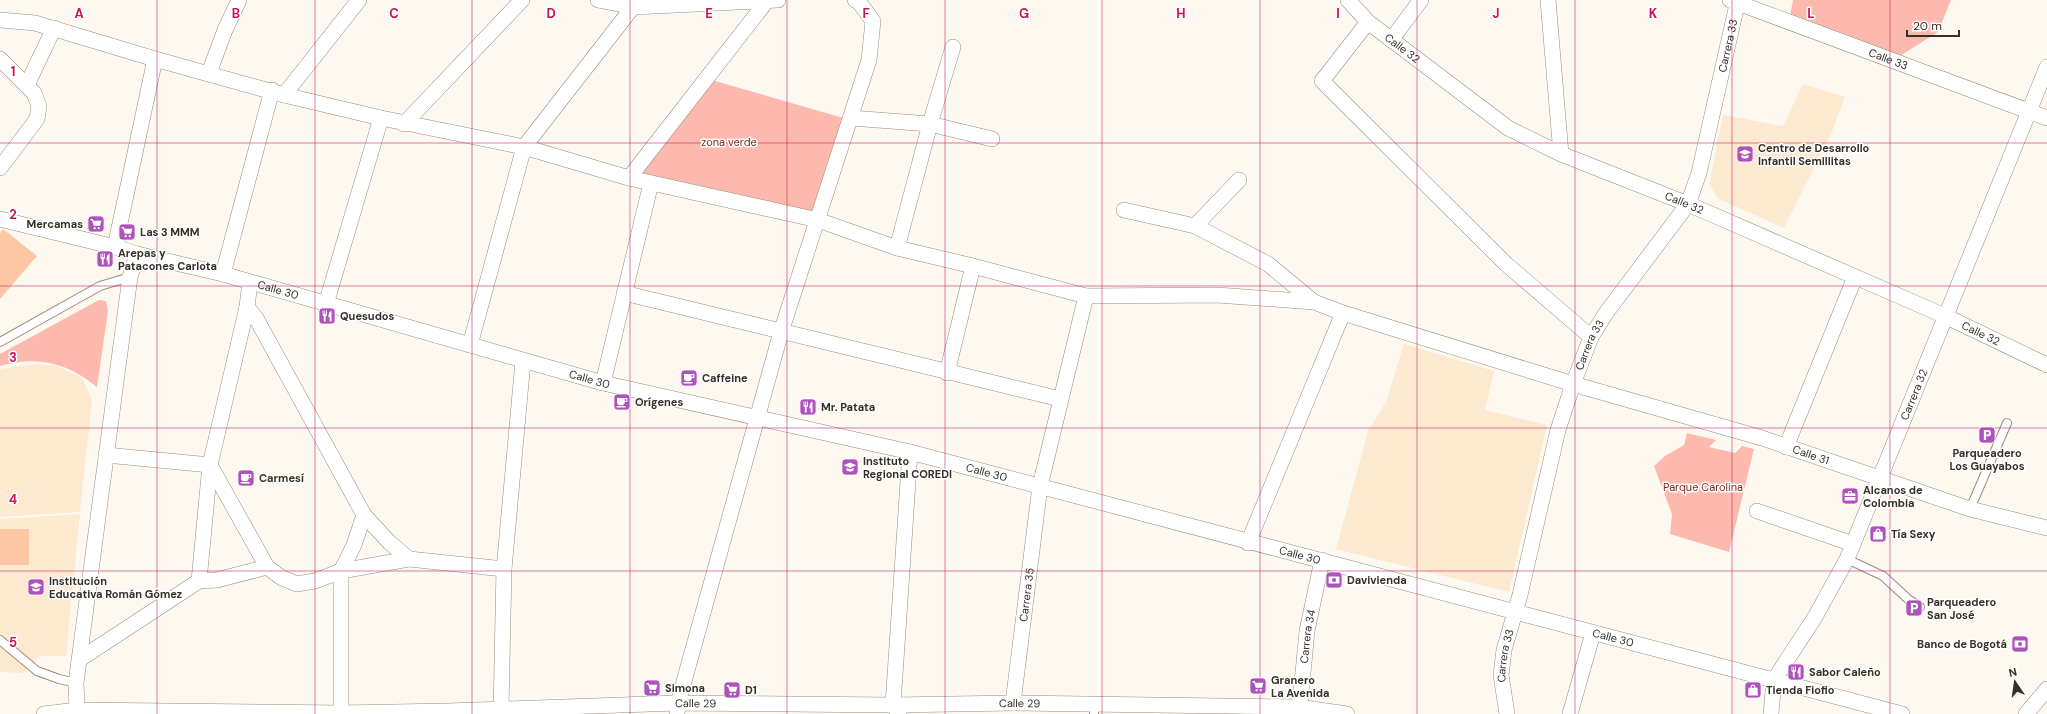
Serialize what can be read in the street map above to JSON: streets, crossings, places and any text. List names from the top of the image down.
{
  "streets": {
    "street": [
      "Carrera 33",
      "Calle 32",
      "Calle 33",
      "Calle 30",
      "Carrera 32",
      "Calle 31",
      "Carrera 35",
      "Carrera 34",
      "Calle 29"
    ]
  },
  "crossings": [
    ["Carrera 33", "Calle 32"],
    ["Carrera 33", "Calle 33"],
    ["Carrera 33", "Calle 30"],
    ["Carrera 33", "Calle 31"],
    ["Calle 32", "Carrera 32"],
    ["Calle 33", "Carrera 32"],
    ["Calle 30", "Carrera 32"],
    ["Calle 30", "Carrera 35"],
    ["Calle 30", "Carrera 34"],
    ["Carrera 32", "Calle 31"],
    ["Carrera 35", "Calle 29"],
    ["Carrera 34", "Calle 29"]
  ],
  "parks": ["zona verde", "Parque Carolina"],
  "places": {
    "school or university": ["Centro de Desarrollo Infantil Semillitas", "Instituto Regional COREDI", "Institución Educativa Román Gómez"],
    "supermarket": [
      "Mercamas",
      "Las 3 MMM",
      "Granero La Avenida",
      "Simona",
      "D1"
    ],
    "restaurant": [
      "Arepas y Patacones Carlota",
      "Quesudos",
      "Mr. Patata",
      "Sabor Caleño"
    ],
    "cafe": ["Caffeine", "Orígenes", "Carmesí"],
    "parking": ["Parqueadero Los Guayabos", "Parqueadero San José"],
    "office": ["Alcanos de Colombia"],
    "shop": ["Tía Sexy", "Tienda Fiofio"],
    "bank": ["Davivienda", "Banco de Bogotá"]
  },
  "scale_bar": "20 m",
  "north": "top",
  "grid": {
    "columns": [
      "A",
      "B",
      "C",
      "D",
      "E",
      "F",
      "G",
      "H",
      "I",
      "J",
      "K",
      "L"
    ],
    "rows": [
      "1",
      "2",
      "3",
      "4",
      "5"
    ]
  }
}
